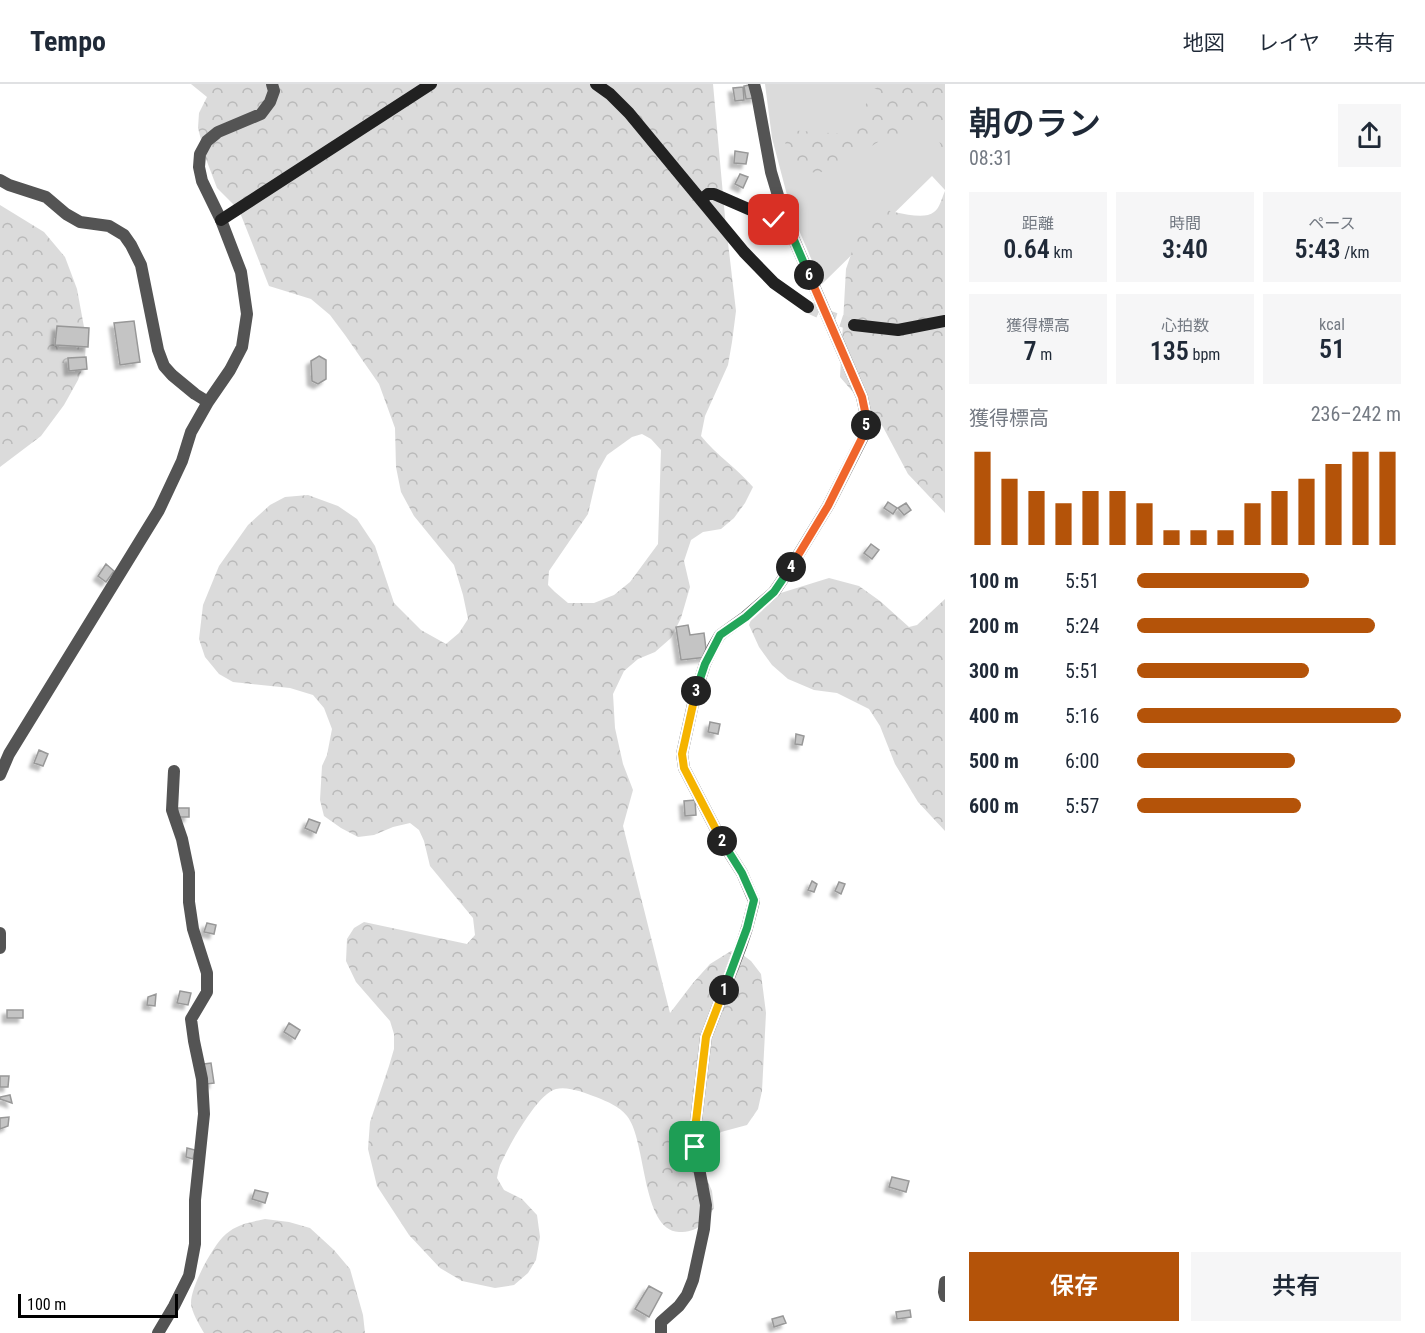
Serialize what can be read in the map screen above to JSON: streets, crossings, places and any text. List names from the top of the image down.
{
  "scale_bar": "100 m",
  "page": {
    "header": "Tempo",
    "nav": ["地図", "レイヤ", "共有"],
    "heading": ["朝のラン", "08:31"],
    "stats": [
      ["距離", "0.64 km"],
      ["時間", "3:40"],
      ["ペース", "5:43 /km"],
      ["獲得標高", "7 m"],
      ["心拍数", "135 bpm"],
      ["kcal", "51"]
    ],
    "pins": [
      "6",
      "5",
      "4",
      "3",
      "2",
      "1"
    ],
    "chart": ["獲得標高", "236–242 m"],
    "list": [
      {
        "name": "100 m",
        "note": "5:51"
      },
      {
        "name": "200 m",
        "note": "5:24"
      },
      {
        "name": "300 m",
        "note": "5:51"
      },
      {
        "name": "400 m",
        "note": "5:16"
      },
      {
        "name": "500 m",
        "note": "6:00"
      },
      {
        "name": "600 m",
        "note": "5:57"
      }
    ],
    "buttons": ["保存", "共有"],
    "scale": "100 m"
  }
}
